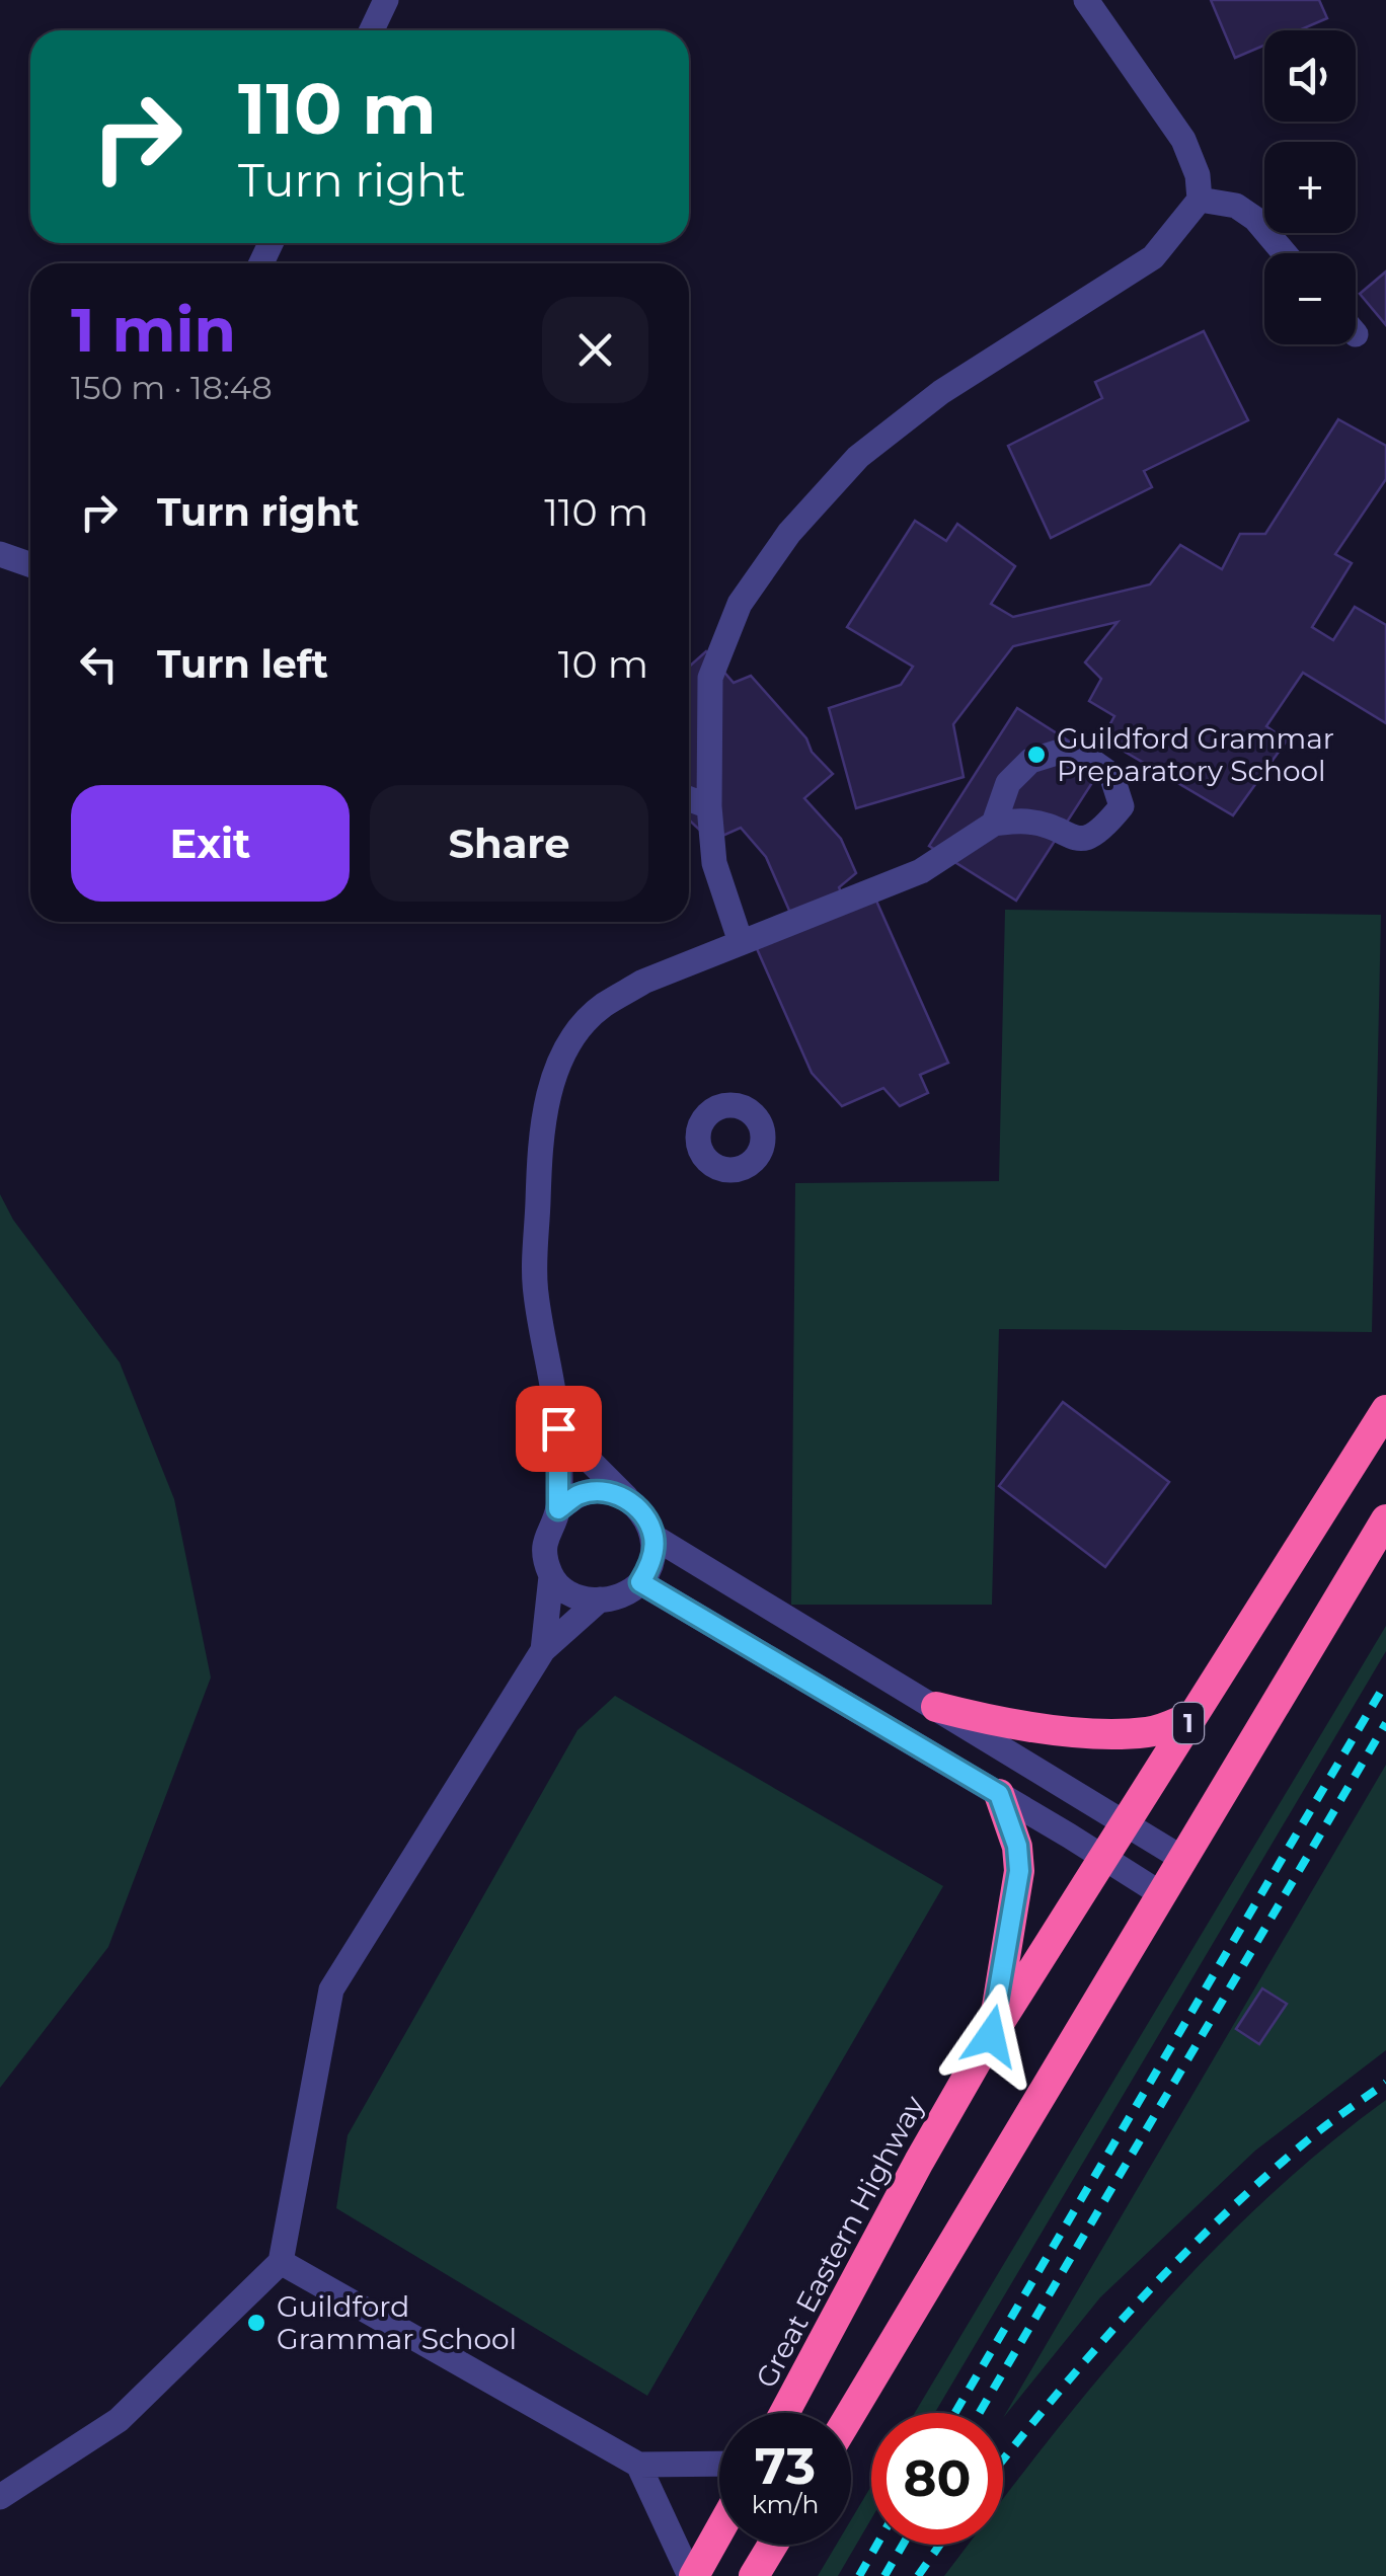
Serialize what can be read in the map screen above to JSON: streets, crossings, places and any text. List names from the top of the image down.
{
  "streets": {
    "highway": ["1", "Great Eastern Highway"]
  },
  "places": ["Guildford Grammar Preparatory School", "Guildford Grammar School"],
  "page": {
    "map_buttons": ["+", "−"],
    "turn": ["110 m", "Turn right"],
    "heading": ["1 min", "150 m · 18:48"],
    "list": [
      {
        "name": "Turn right",
        "value": "110 m"
      },
      {
        "name": "Turn left",
        "value": "10 m"
      }
    ],
    "buttons": ["Exit", "Share"],
    "speed": "73 km/h",
    "limit": "80"
  }
}
